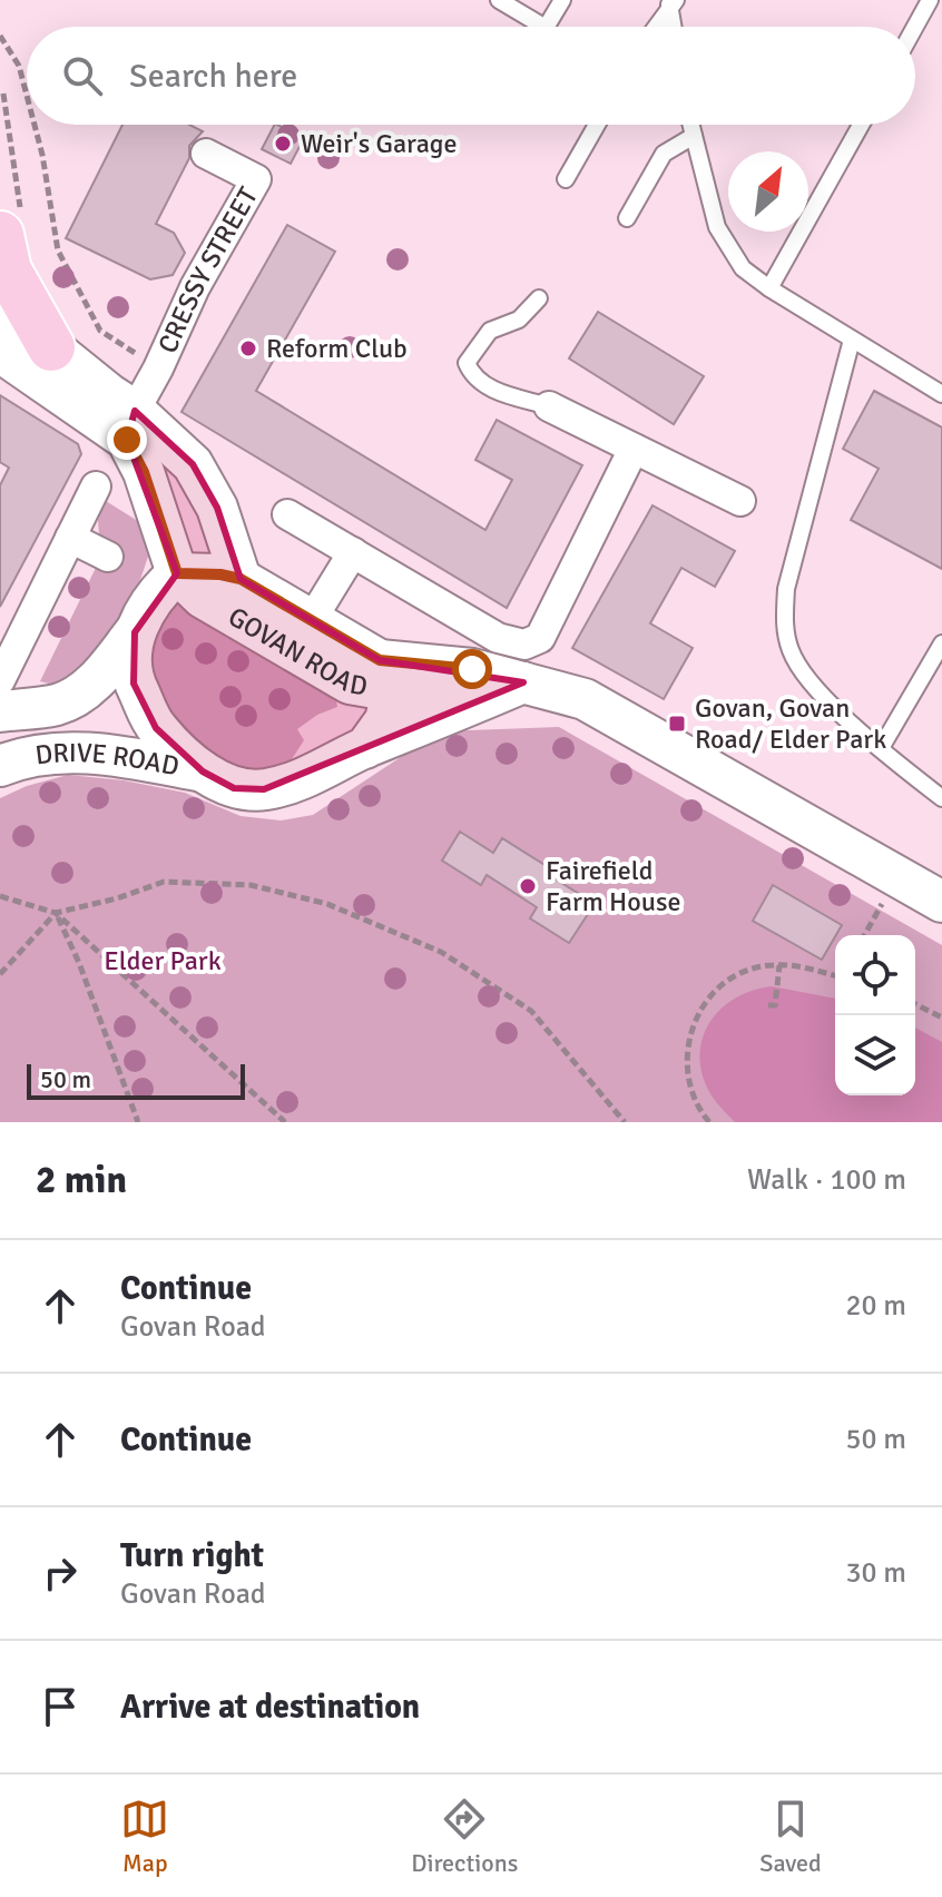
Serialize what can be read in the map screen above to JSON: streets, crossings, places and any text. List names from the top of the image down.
{
  "streets": {
    "street": ["CRESSY STREET", "GOVAN ROAD", "DRIVE ROAD"]
  },
  "crossings": [
    ["CRESSY STREET", "GOVAN ROAD"],
    ["GOVAN ROAD", "DRIVE ROAD"]
  ],
  "parks": ["Elder Park"],
  "places": {
    "other": ["Weir's Garage", "Reform Club", "Fairefield Farm House"],
    "transit": ["Govan, Govan Road/ Elder Park"]
  },
  "scale_bar": "50 m",
  "north": "top right",
  "page": {
    "search": "Search here",
    "scale": "50 m",
    "heading": ["2 min", "Walk · 100 m"],
    "list": [
      ["Continue", "Govan Road", "20 m"],
      ["Continue", "50 m"],
      ["Turn right", "Govan Road", "30 m"],
      "Arrive at destination"
    ],
    "nav": ["Map", "Directions", "Saved"]
  }
}
